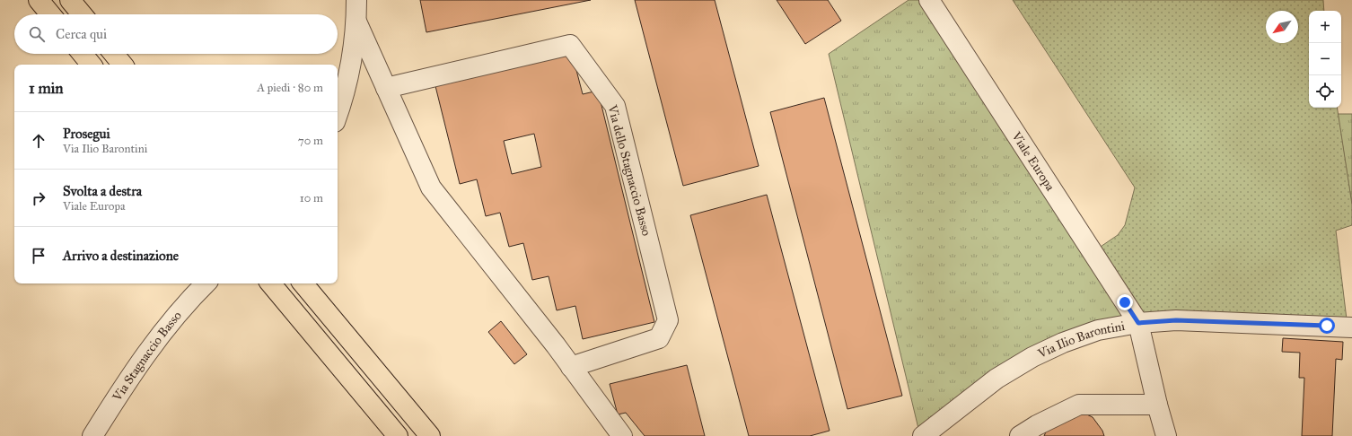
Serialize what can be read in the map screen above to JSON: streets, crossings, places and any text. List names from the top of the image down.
{
  "streets": {
    "street": [
      "Viale Europa",
      "Via dello Stagnaccio Basso",
      "Via Ilio Barontini",
      "Via Stagnaccio Basso"
    ]
  },
  "crossings": [
    ["Viale Europa", "Via Ilio Barontini"]
  ],
  "north": "bottom left",
  "page": {
    "map_buttons": ["+", "−"],
    "search": "Cerca qui",
    "heading": ["1 min", "A piedi · 80 m"],
    "list": [
      ["Prosegui", "Via Ilio Barontini", "70 m"],
      ["Svolta a destra", "Viale Europa", "10 m"],
      "Arrivo a destinazione"
    ]
  }
}
